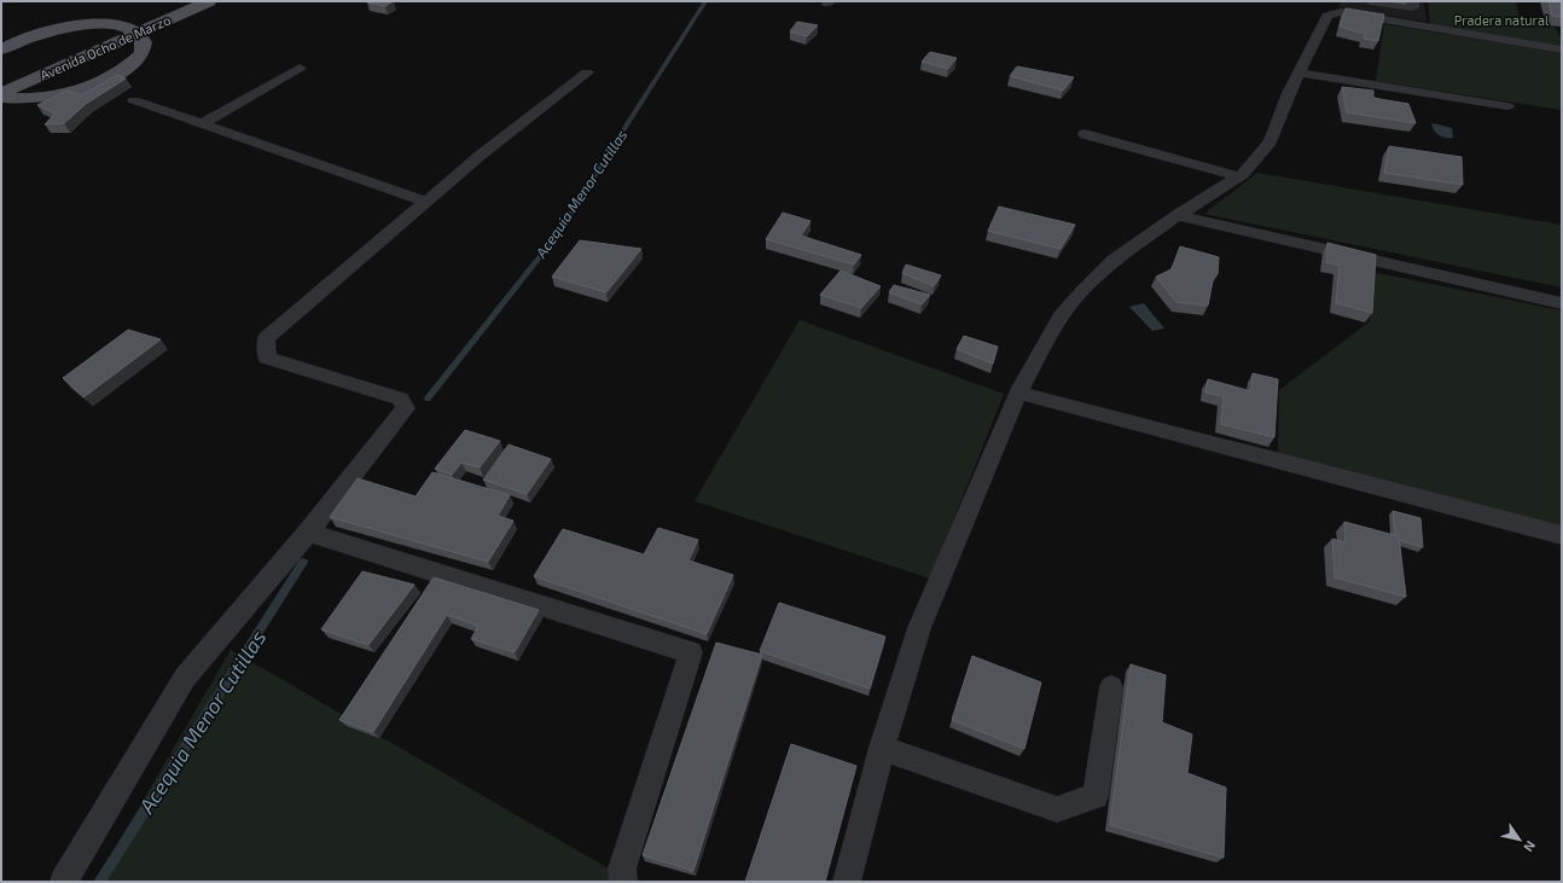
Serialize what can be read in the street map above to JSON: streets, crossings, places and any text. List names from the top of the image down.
{
  "streets": {
    "main road": ["Avenida Ocho de Marzo"]
  },
  "water": ["Acequia Menor Cutillas"],
  "parks": ["Pradera natural"],
  "north": "bottom right"
}
